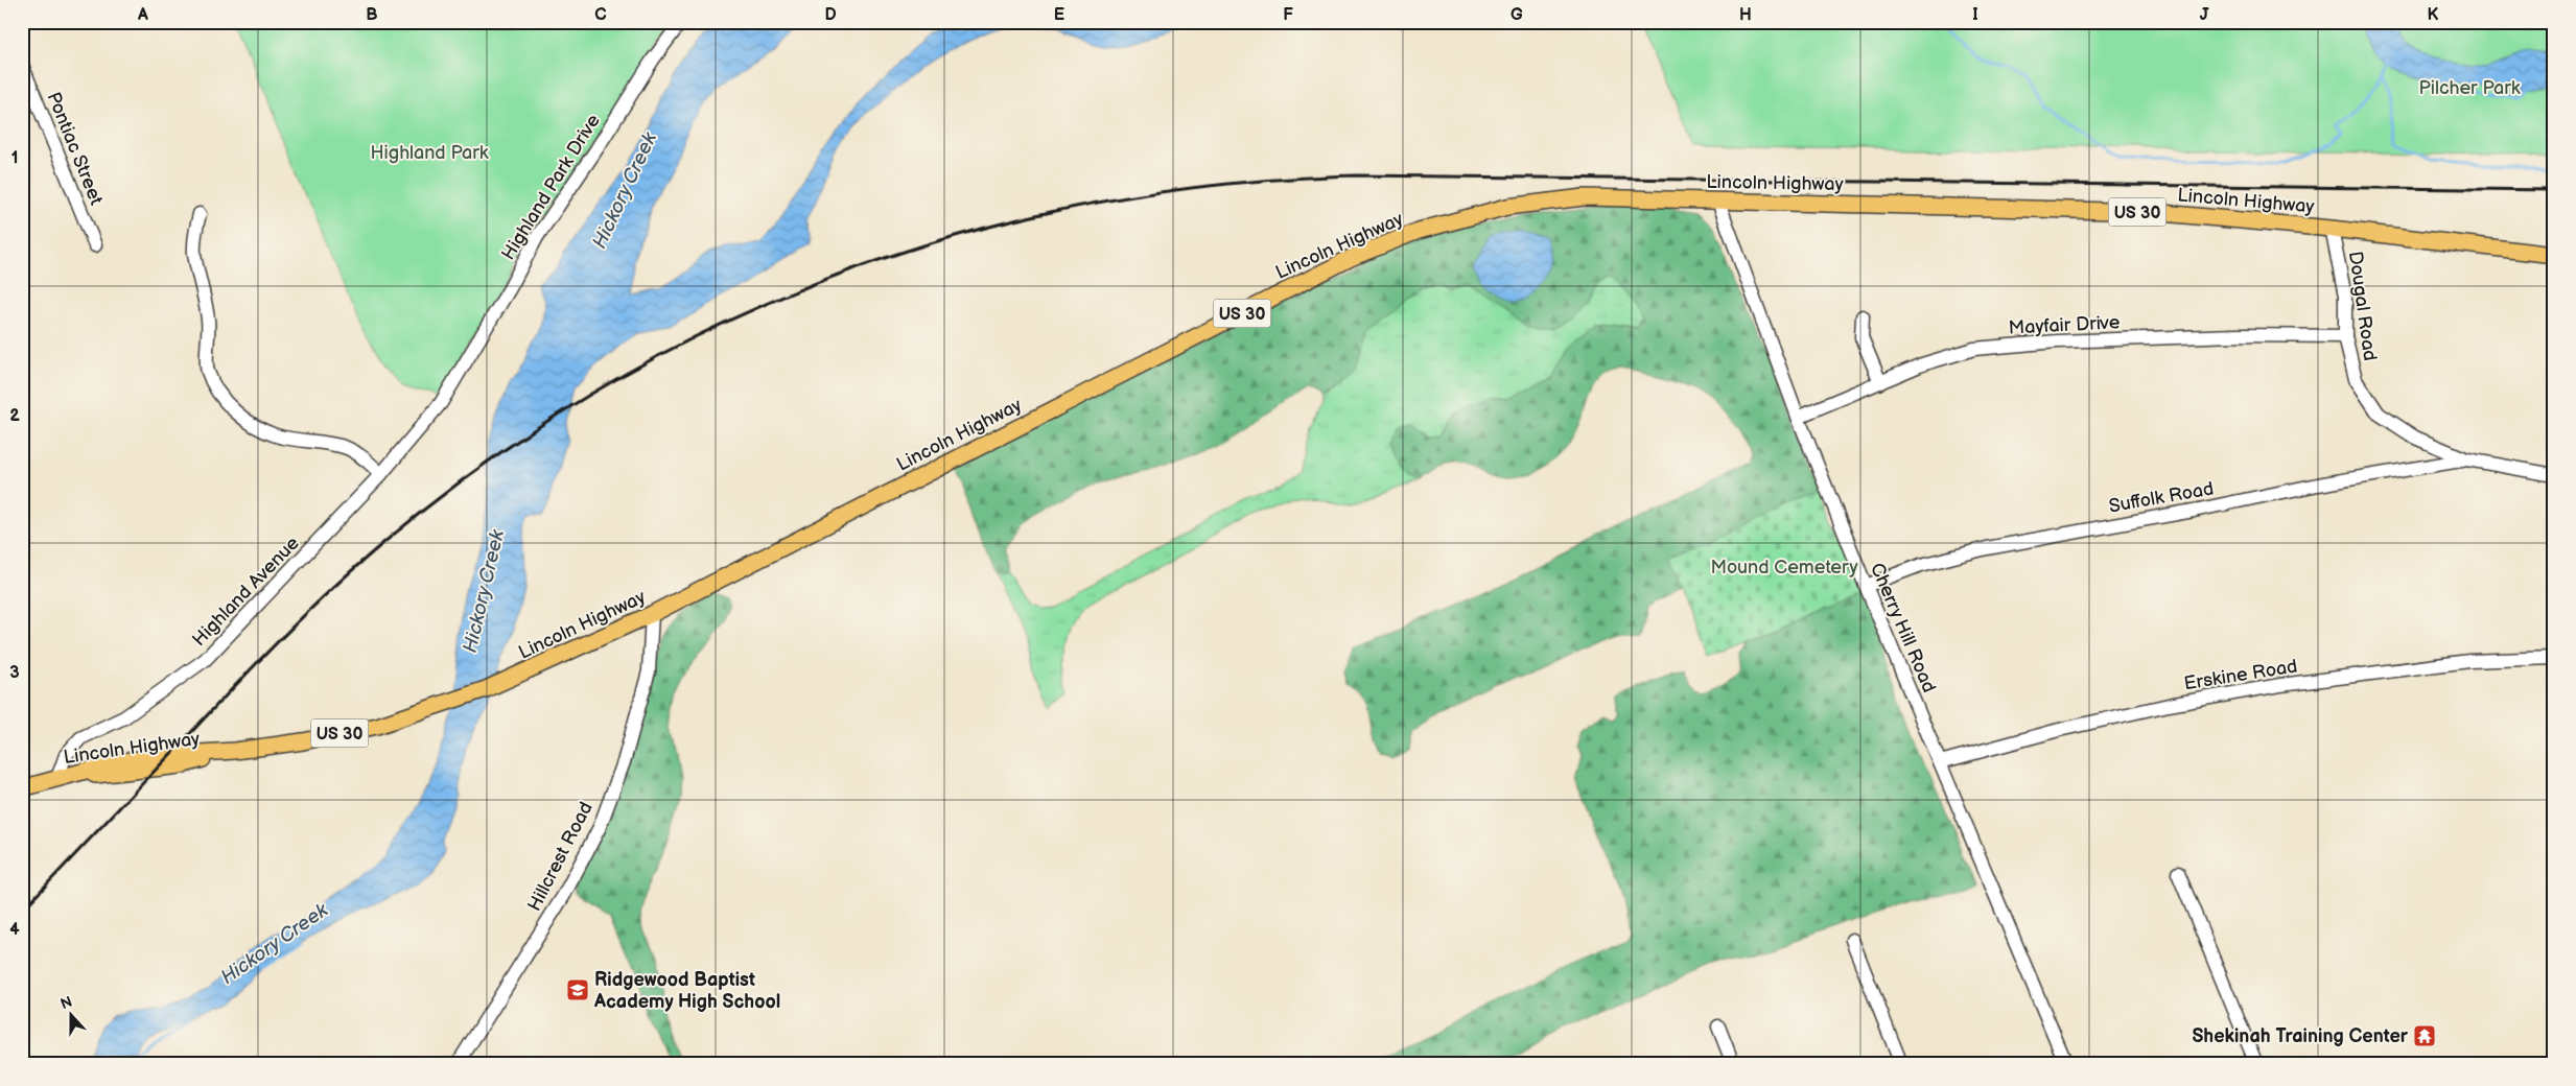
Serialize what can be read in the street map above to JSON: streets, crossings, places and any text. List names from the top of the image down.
{
  "streets": {
    "main road": ["Lincoln Highway", "US 30"],
    "street": [
      "Pontiac Street",
      "Highland Park Drive",
      "Dougal Road",
      "Mayfair Drive",
      "Suffolk Road",
      "Highland Avenue",
      "Cherry Hill Road",
      "Erskine Road",
      "Hillcrest Road"
    ]
  },
  "crossings": [
    ["Lincoln Highway", "US 30"],
    ["Lincoln Highway", "Dougal Road"],
    ["Lincoln Highway", "Highland Avenue"],
    ["Lincoln Highway", "Cherry Hill Road"],
    ["Lincoln Highway", "Hillcrest Road"],
    ["Highland Park Drive", "Highland Avenue"],
    ["US 30", "Highland Avenue"],
    ["Dougal Road", "Mayfair Drive"],
    ["Dougal Road", "Suffolk Road"],
    ["Mayfair Drive", "Cherry Hill Road"],
    ["Suffolk Road", "Cherry Hill Road"],
    ["Cherry Hill Road", "Erskine Road"]
  ],
  "water": ["Hickory Creek"],
  "parks": ["Pilcher Park", "Highland Park", "Mound Cemetery"],
  "places": {
    "school or university": ["Ridgewood Baptist Academy High School"],
    "temple": ["Shekinah Training Center"]
  },
  "north": "top",
  "grid": {
    "columns": [
      "A",
      "B",
      "C",
      "D",
      "E",
      "F",
      "G",
      "H",
      "I",
      "J",
      "K"
    ],
    "rows": [
      "1",
      "2",
      "3",
      "4"
    ]
  }
}
